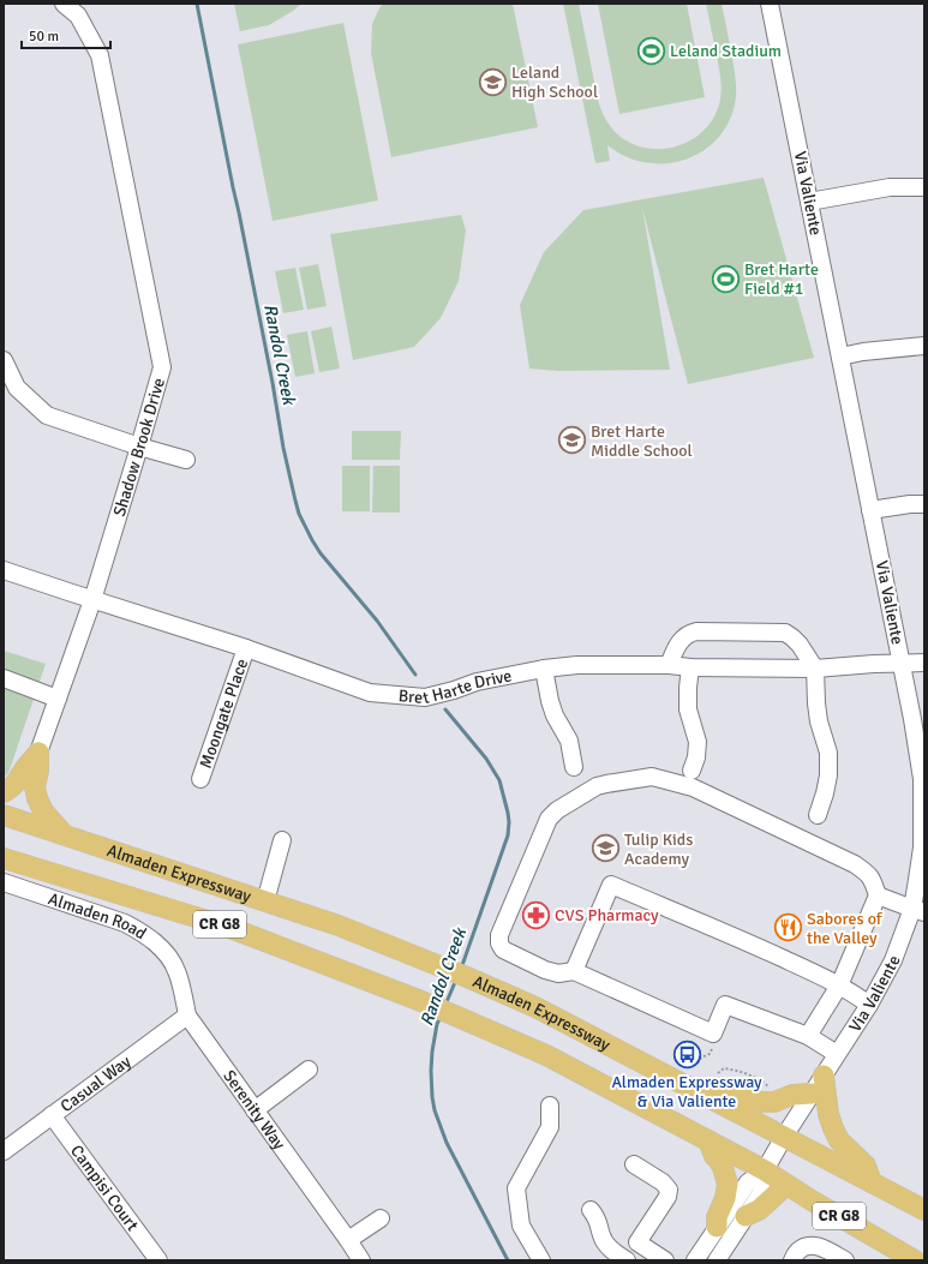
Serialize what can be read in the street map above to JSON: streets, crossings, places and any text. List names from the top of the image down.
{
  "streets": {
    "main road": ["Almaden Expressway", "CR G8"],
    "street": [
      "Via Valiente",
      "Shadow Brook Drive",
      "Bret Harte Drive",
      "Moongate Place",
      "Almaden Road",
      "Casual Way",
      "Serenity Way",
      "Campisi Court"
    ]
  },
  "crossings": [
    ["Via Valiente", "Bret Harte Drive"],
    ["Via Valiente", "Almaden Expressway"],
    ["Via Valiente", "CR G8"],
    ["Shadow Brook Drive", "Bret Harte Drive"],
    ["Bret Harte Drive", "Moongate Place"],
    ["Almaden Road", "Serenity Way"],
    ["Casual Way", "Serenity Way"],
    ["Casual Way", "Campisi Court"]
  ],
  "water": ["Randol Creek"],
  "places": {
    "sports": ["Leland Stadium", "Bret Harte Field #1"],
    "school or university": ["Leland High School", "Bret Harte Middle School", "Tulip Kids Academy"],
    "pharmacy": ["CVS Pharmacy"],
    "restaurant": ["Sabores of the Valley"],
    "bus stop": ["Almaden Expressway & Via Valiente"]
  },
  "scale_bar": "50 m"
}
